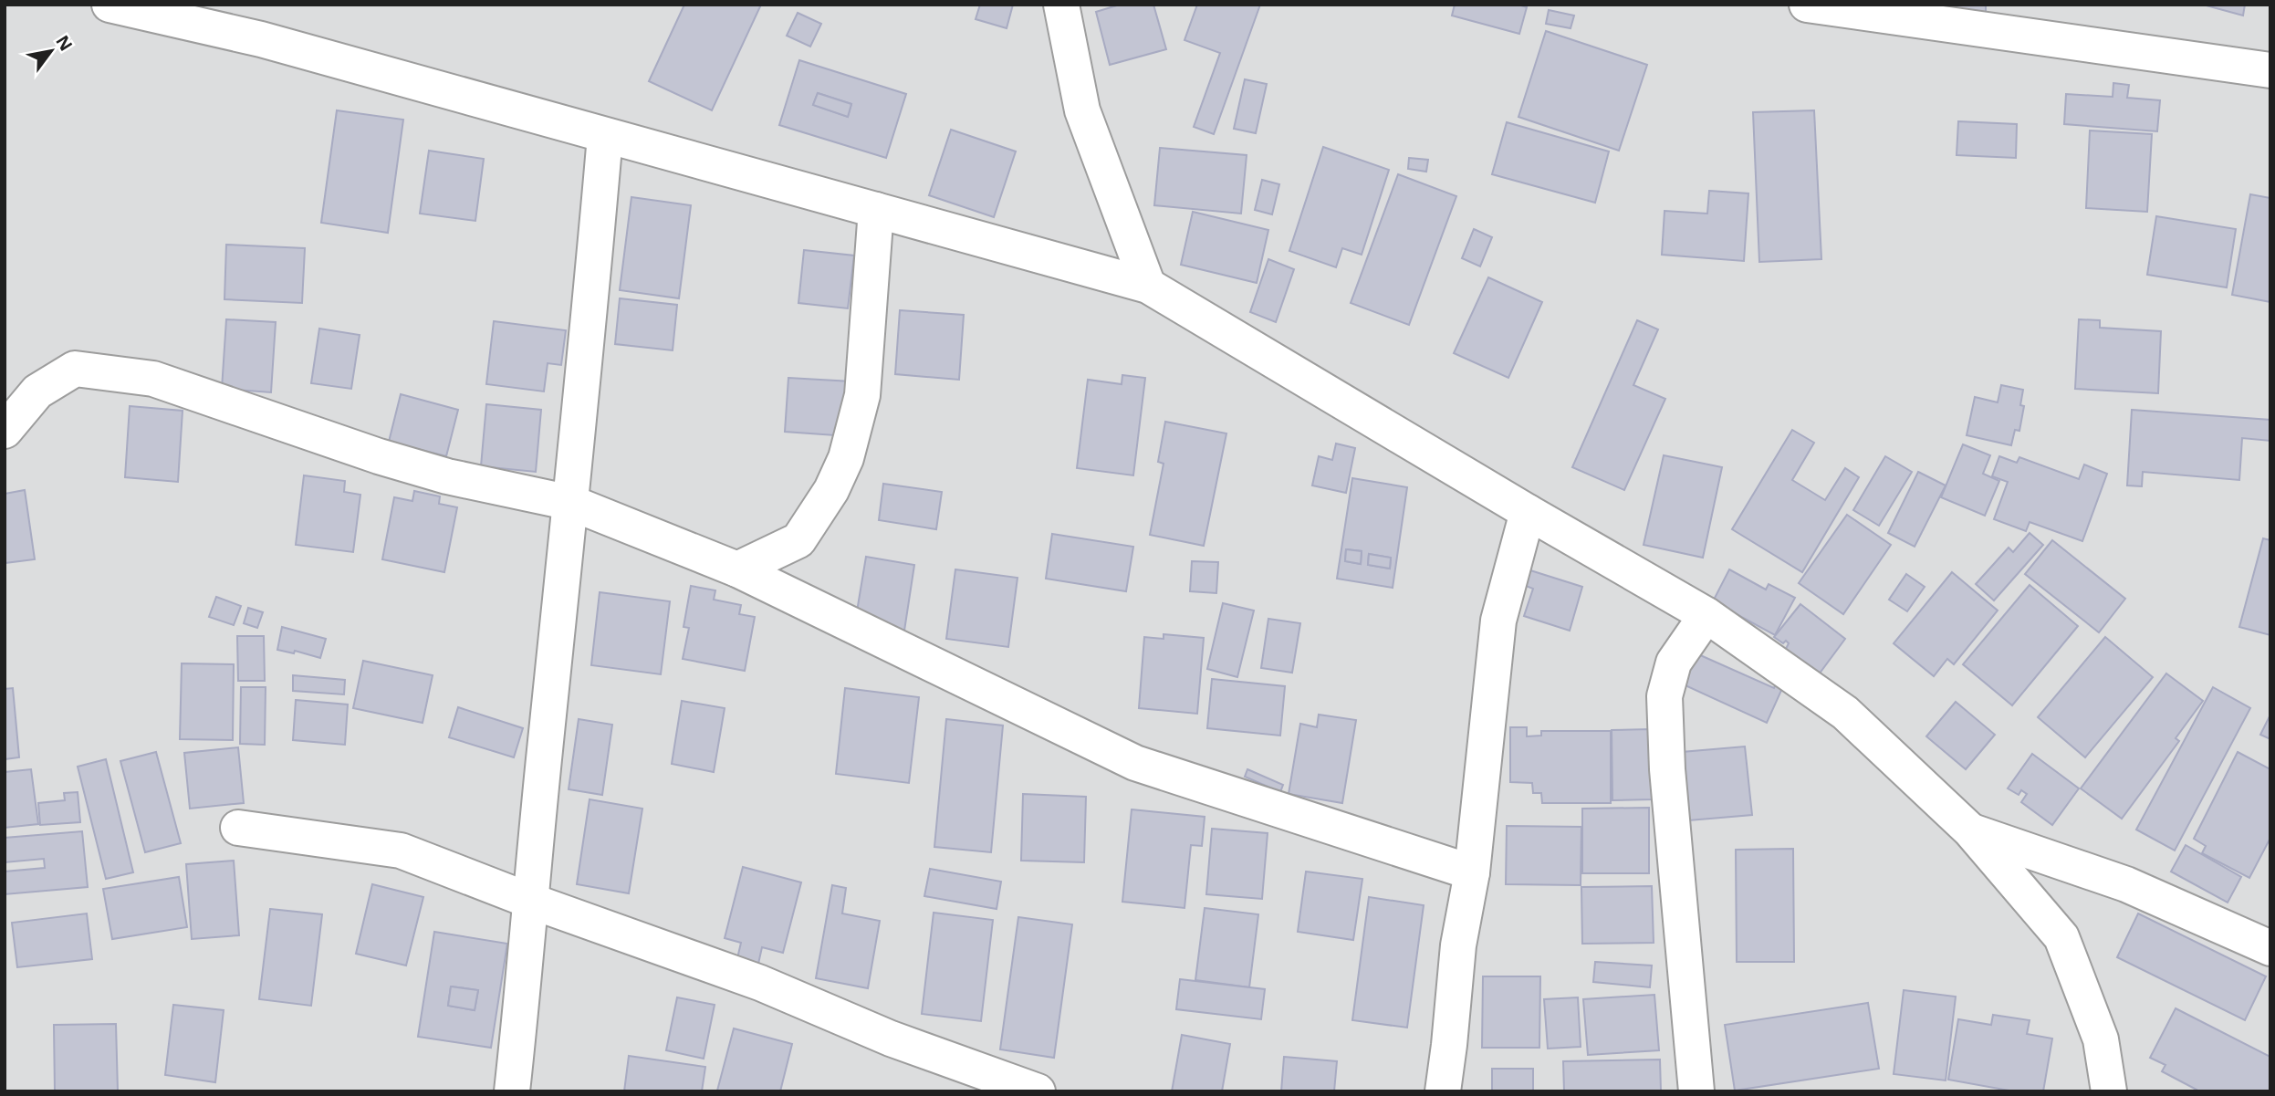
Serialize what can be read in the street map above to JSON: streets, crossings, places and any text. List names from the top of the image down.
{
  "north": "top right"
}
